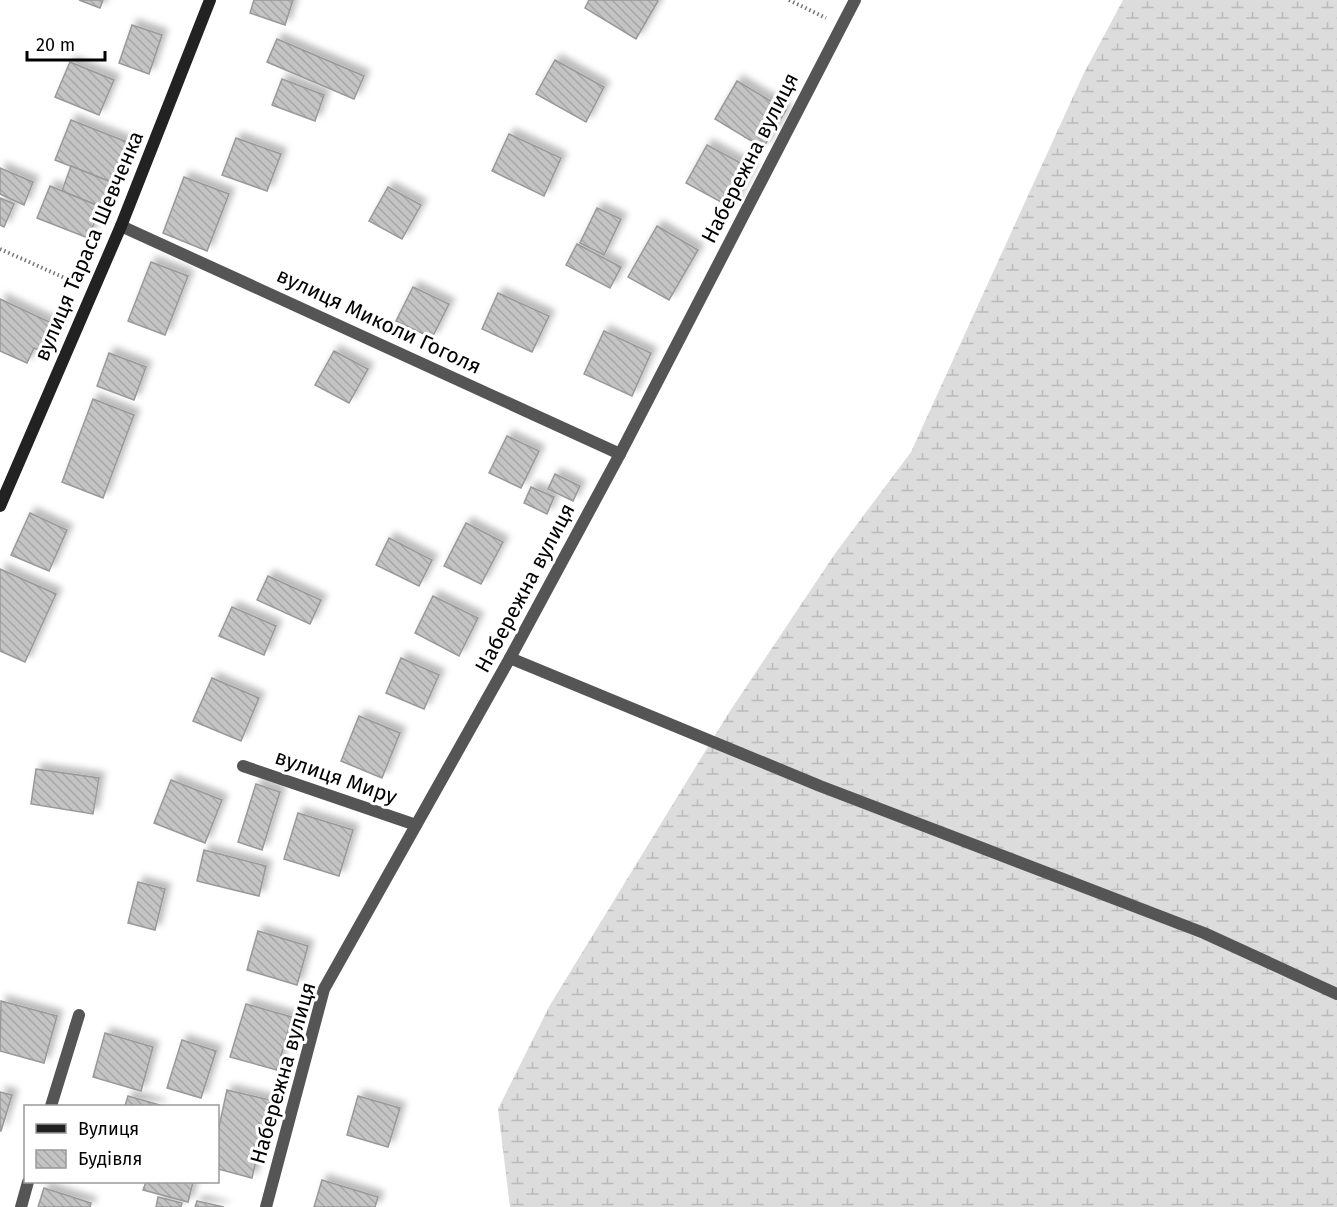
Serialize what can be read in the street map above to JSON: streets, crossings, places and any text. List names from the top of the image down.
{
  "streets": {
    "main road": ["вулиця Тараса Шевченка"],
    "street": ["Набережна вулиця", "вулиця Миколи Гоголя", "вулиця Миру"]
  },
  "crossings": [
    ["Набережна вулиця", "вулиця Миколи Гоголя"],
    ["Набережна вулиця", "вулиця Миру"],
    ["вулиця Тараса Шевченка", "вулиця Миколи Гоголя"]
  ],
  "legend": ["Вулиця", "Будівля"],
  "scale_bar": "20 m"
}
